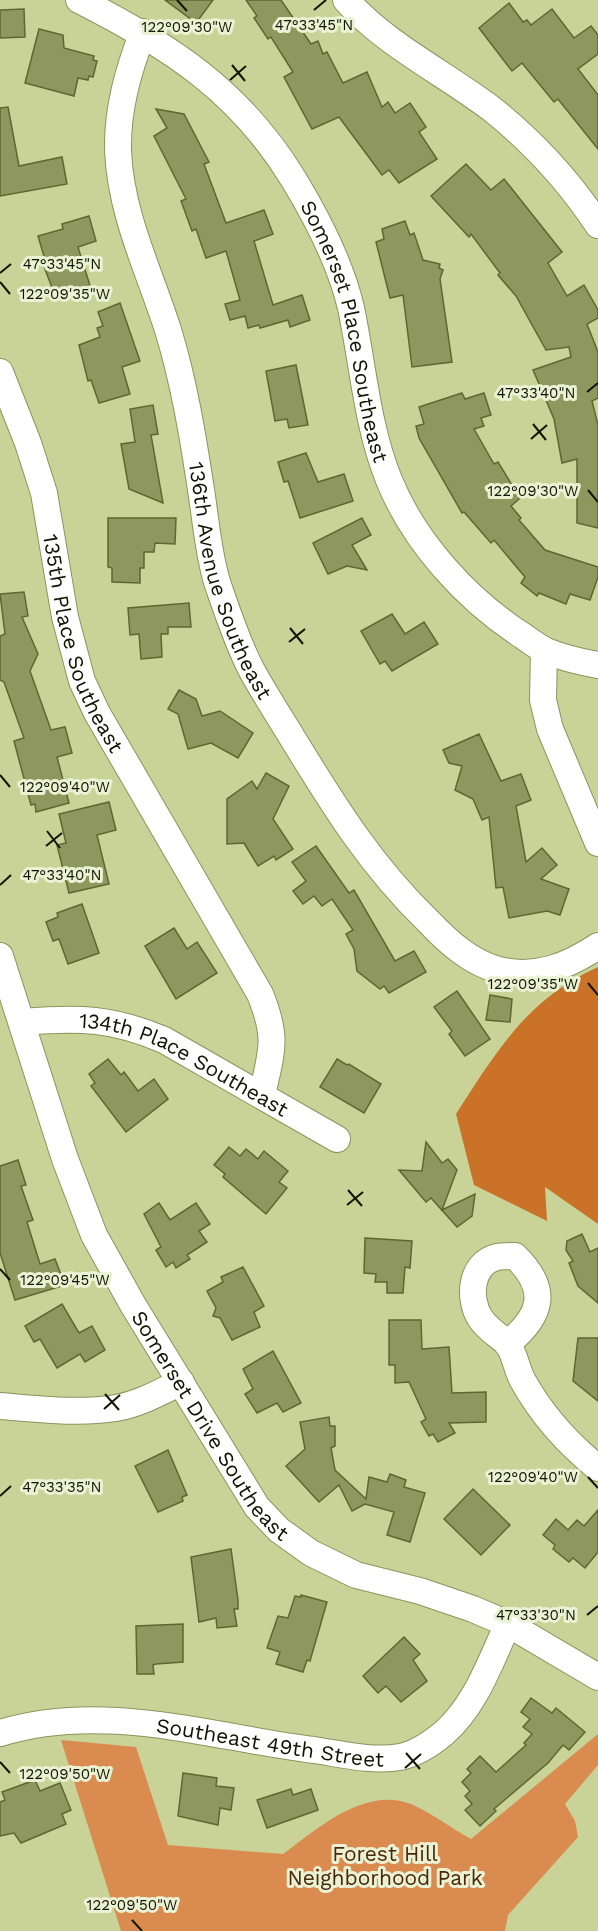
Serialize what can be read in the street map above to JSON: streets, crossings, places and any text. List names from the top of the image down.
{
  "streets": {
    "street": [
      "Somerset Place Southeast",
      "136th Avenue Southeast",
      "135th Place Southeast",
      "134th Place Southeast",
      "Somerset Drive Southeast",
      "Southeast 49th Street"
    ]
  },
  "crossings": [
    ["Somerset Place Southeast", "136th Avenue Southeast"],
    ["135th Place Southeast", "134th Place Southeast"],
    ["134th Place Southeast", "Somerset Drive Southeast"],
    ["Somerset Drive Southeast", "Southeast 49th Street"]
  ],
  "parks": ["Forest Hill Neighborhood Park"],
  "coordinates": [
    "47°33'45\"N",
    "122°09'30\"W",
    "122°09'35\"W",
    "47°33'40\"N",
    "122°09'40\"W",
    "122°09'45\"W",
    "47°33'35\"N",
    "47°33'30\"N",
    "122°09'50\"W"
  ]
}
